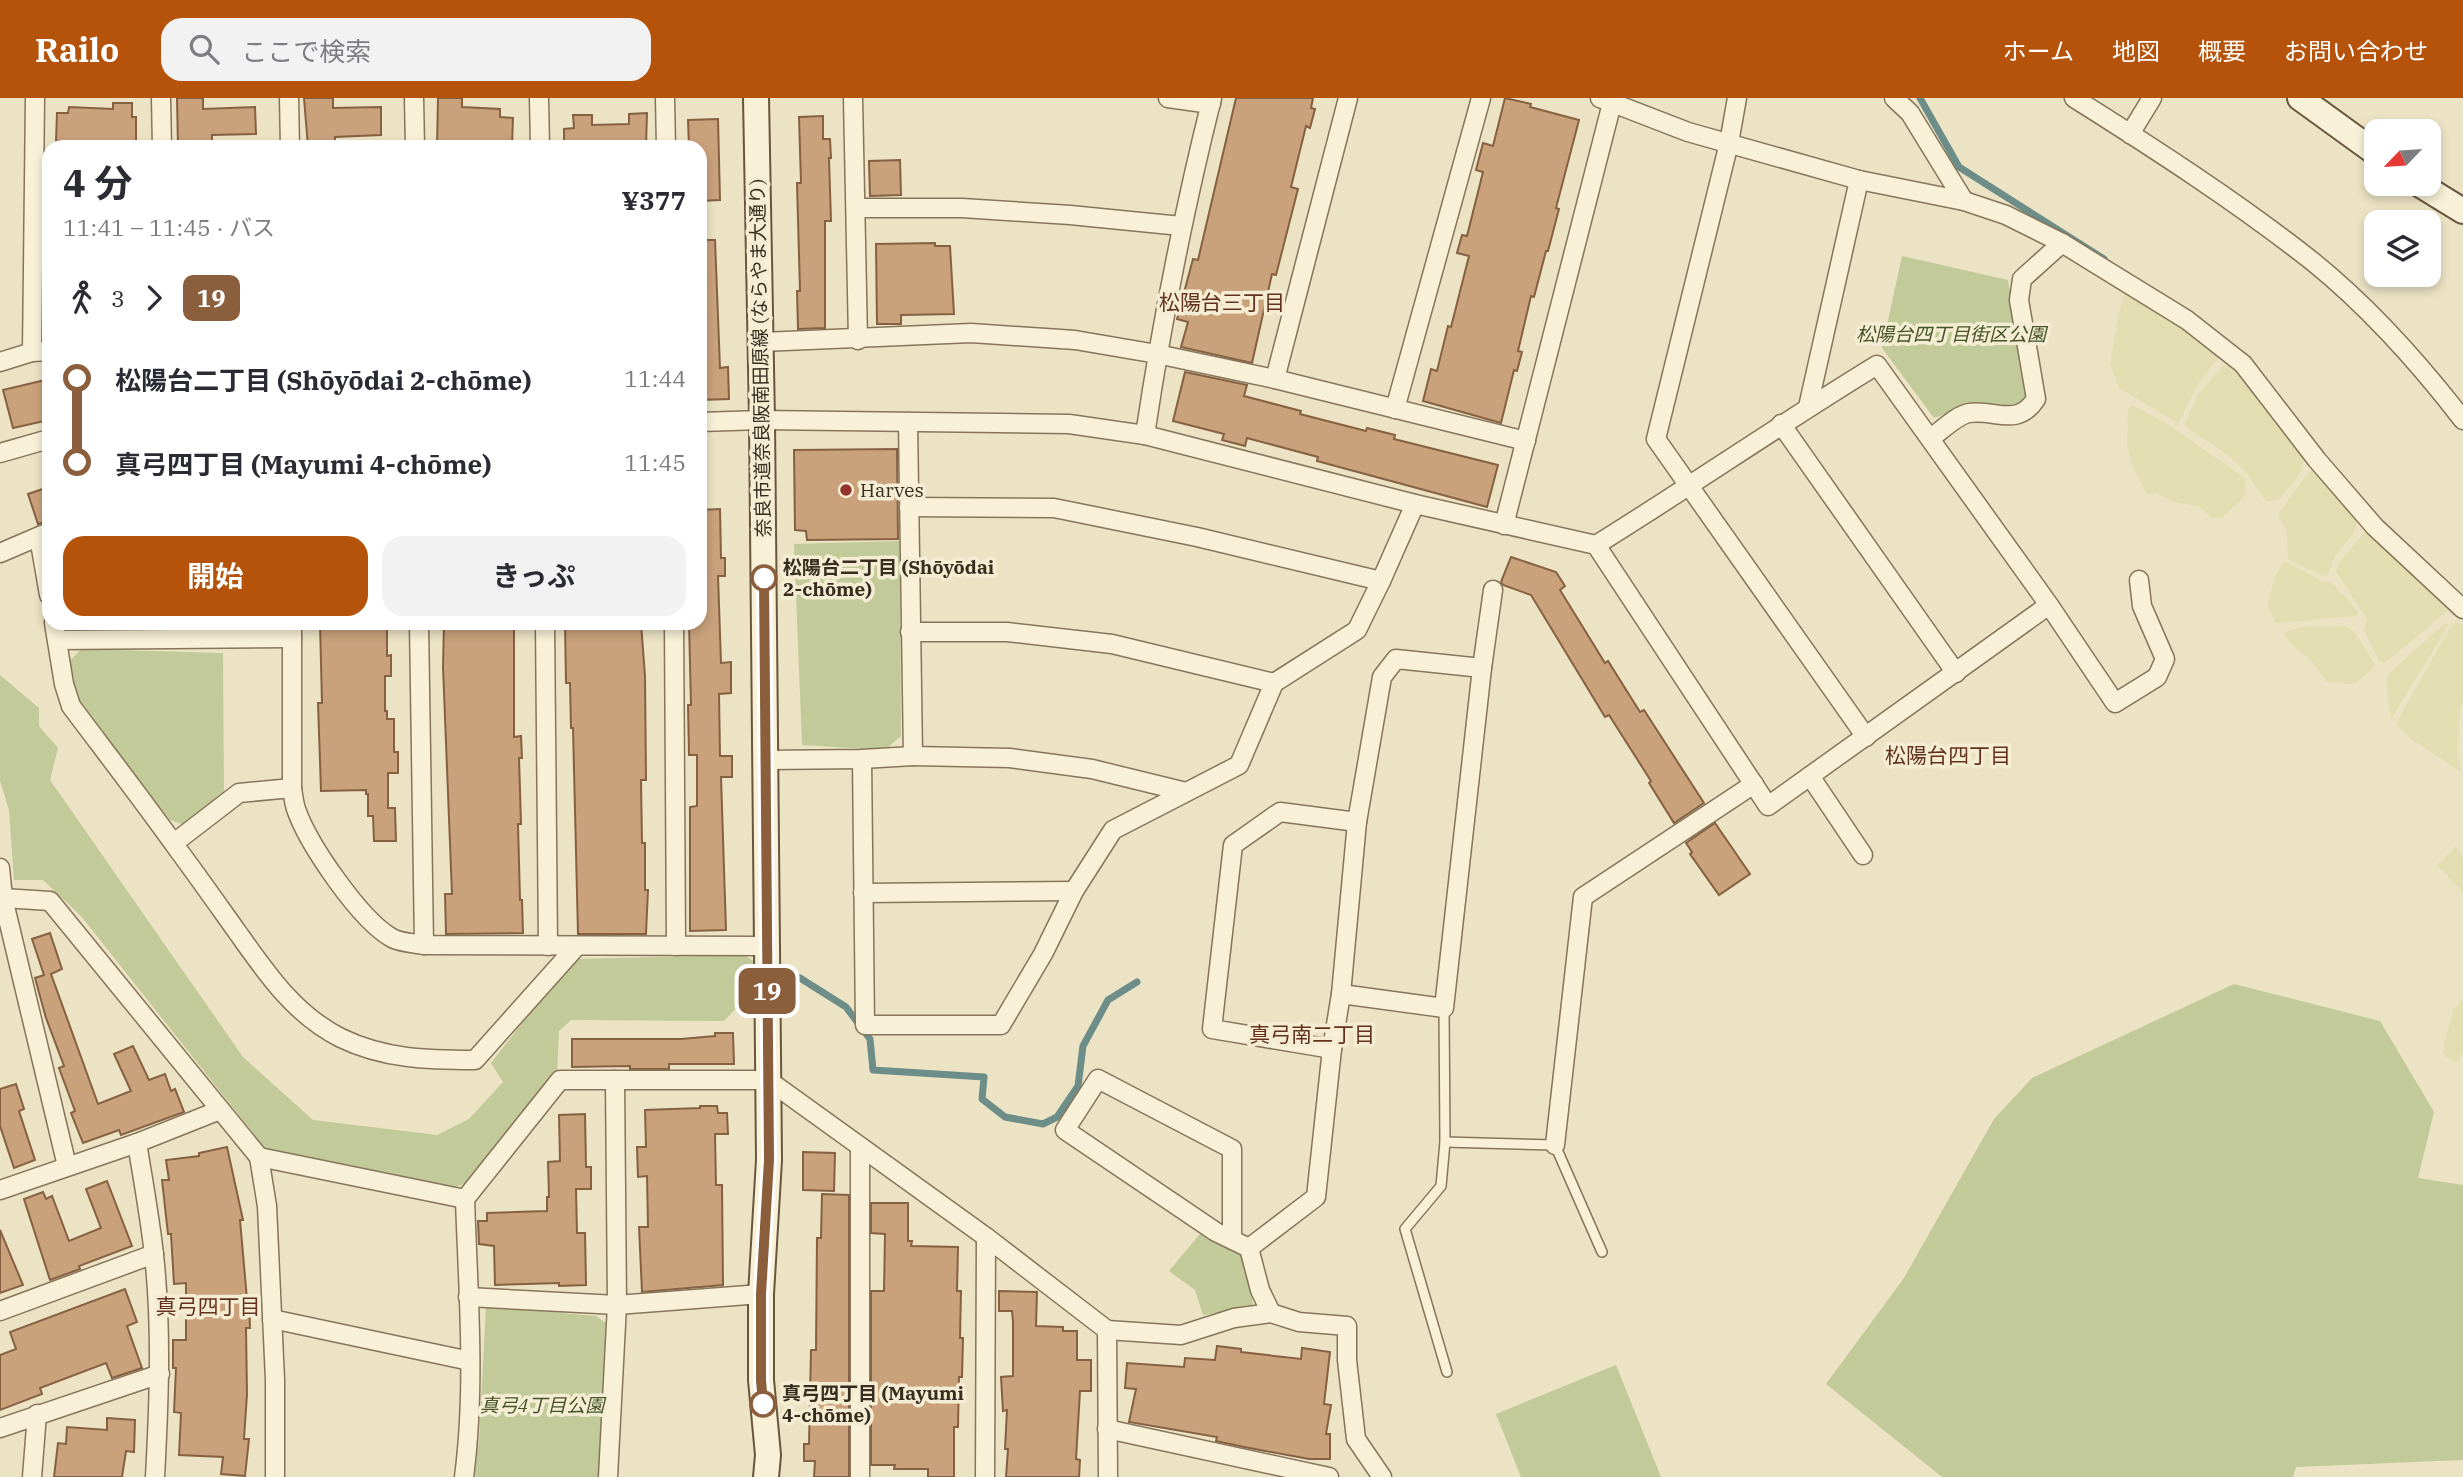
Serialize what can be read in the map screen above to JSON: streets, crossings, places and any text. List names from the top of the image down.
{
  "streets": {
    "street": ["奈良市道奈良阪南田原線 (ならやま大通り)"]
  },
  "districts": [
    "松陽台三丁目",
    "松陽台四丁目",
    "真弓南二丁目",
    "真弓四丁目"
  ],
  "parks": ["松陽台四丁目街区公園", "真弓4丁目公園"],
  "places": ["Harves", "松陽台二丁目 (Shōyōdai 2-chōme)", "真弓四丁目 (Mayumi 4-chōme)"],
  "lines": ["bus line 19"],
  "north": "bottom left",
  "page": {
    "header": "Railo",
    "search": "ここで検索",
    "nav": [
      "ホーム",
      "地図",
      "概要",
      "お問い合わせ"
    ],
    "on_map": "19",
    "heading": ["4 分", "11:41 – 11:45 · バス", "¥377"],
    "legs": ["3", "19"],
    "list": [
      {
        "name": "松陽台二丁目 (Shōyōdai 2-chōme)",
        "value": "11:44"
      },
      {
        "name": "真弓四丁目 (Mayumi 4-chōme)",
        "value": "11:45"
      }
    ],
    "buttons": ["開始", "きっぷ"]
  }
}
